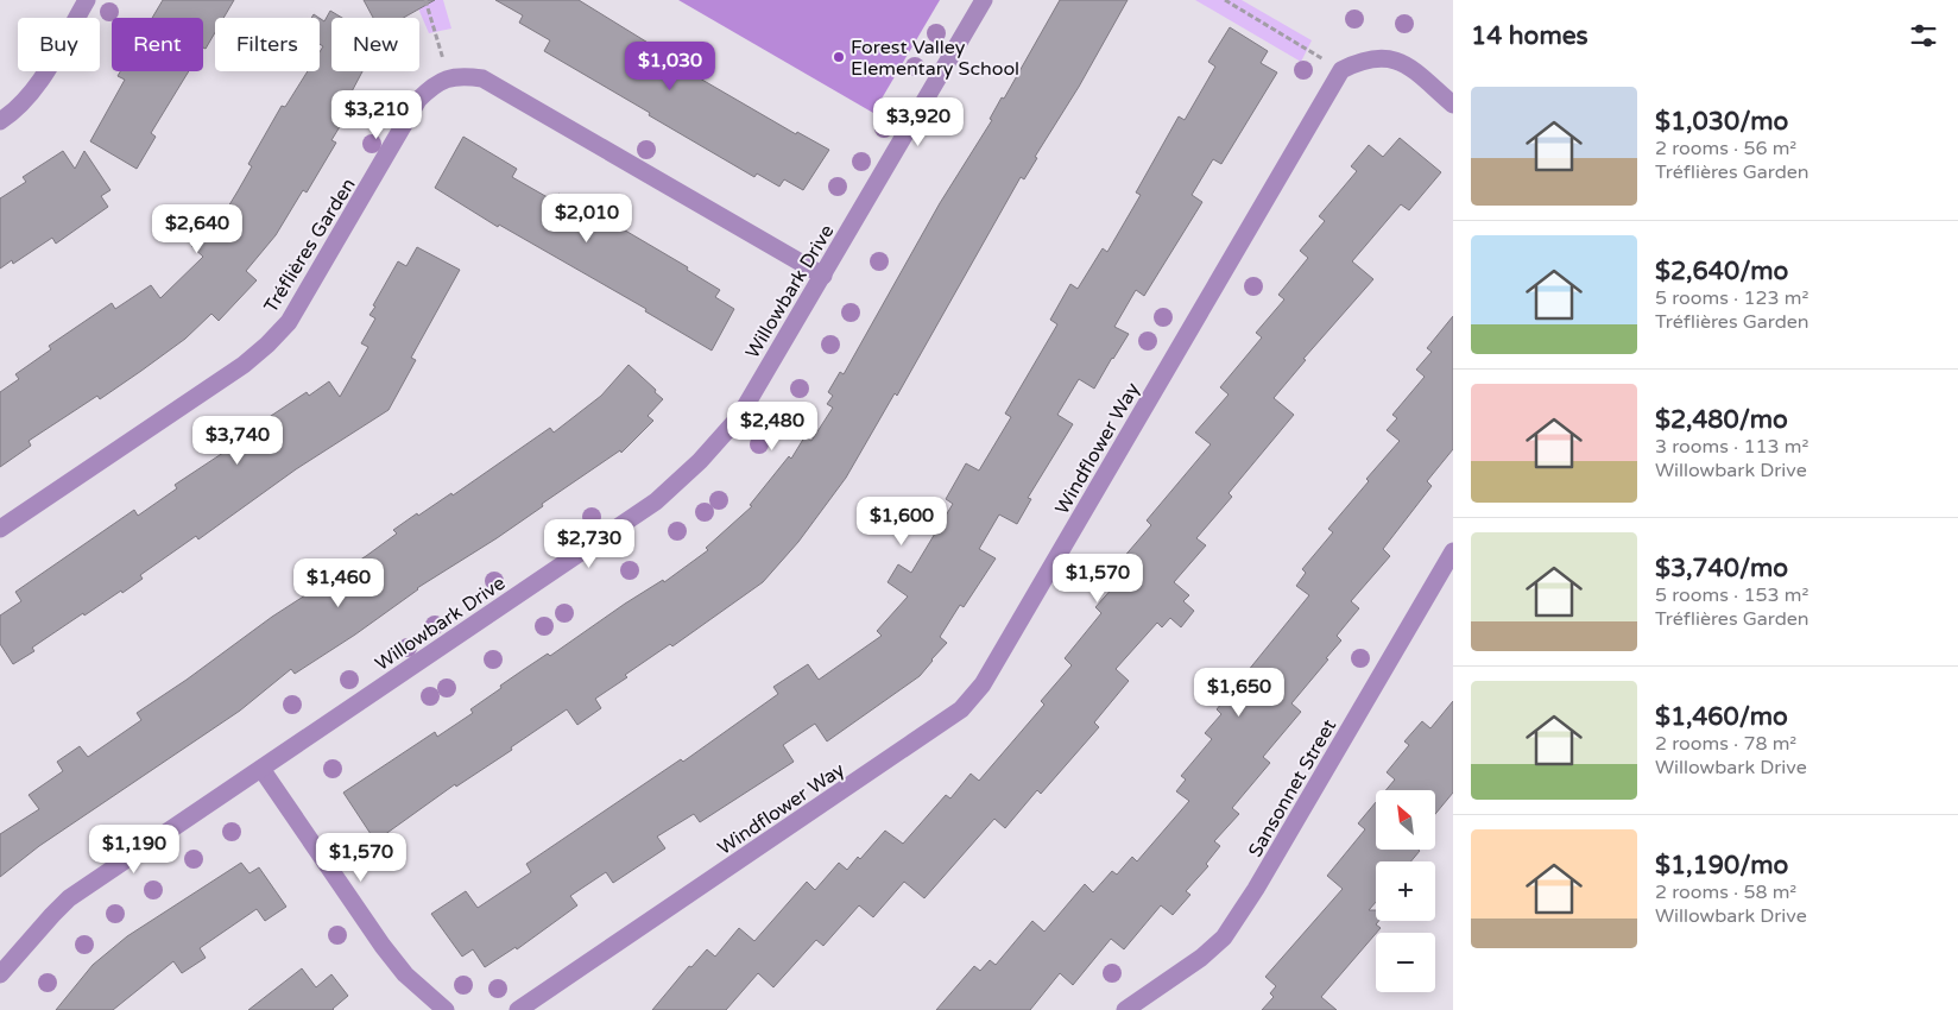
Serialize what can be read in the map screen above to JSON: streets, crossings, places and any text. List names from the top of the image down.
{
  "streets": {
    "street": [
      "Tréflières Garden",
      "Willowbark Drive",
      "Windflower Way",
      "Sansonnet Street"
    ]
  },
  "places": ["Forest Valley Elementary School"],
  "north": "top left",
  "page": {
    "heading": "14 homes",
    "chip": [
      "Buy",
      "Rent",
      "Filters",
      "New"
    ],
    "price": [
      "$1,030",
      "$3,210",
      "$3,920",
      "$2,010",
      "$2,640",
      "$2,480",
      "$3,740",
      "$1,600",
      "$2,730",
      "$1,570",
      "$1,460",
      "$1,650",
      "$1,190",
      "$1,570"
    ],
    "list": [
      {
        "name": "$1,030/mo",
        "note": "2 rooms · 56 m² · Tréflières Garden"
      },
      {
        "name": "$2,640/mo",
        "note": "5 rooms · 123 m² · Tréflières Garden"
      },
      {
        "name": "$2,480/mo",
        "note": "3 rooms · 113 m² · Willowbark Drive"
      },
      {
        "name": "$3,740/mo",
        "note": "5 rooms · 153 m² · Tréflières Garden"
      },
      {
        "name": "$1,460/mo",
        "note": "2 rooms · 78 m² · Willowbark Drive"
      },
      {
        "name": "$1,190/mo",
        "note": "2 rooms · 58 m² · Willowbark Drive"
      }
    ],
    "map_buttons": ["+", "−"]
  }
}
